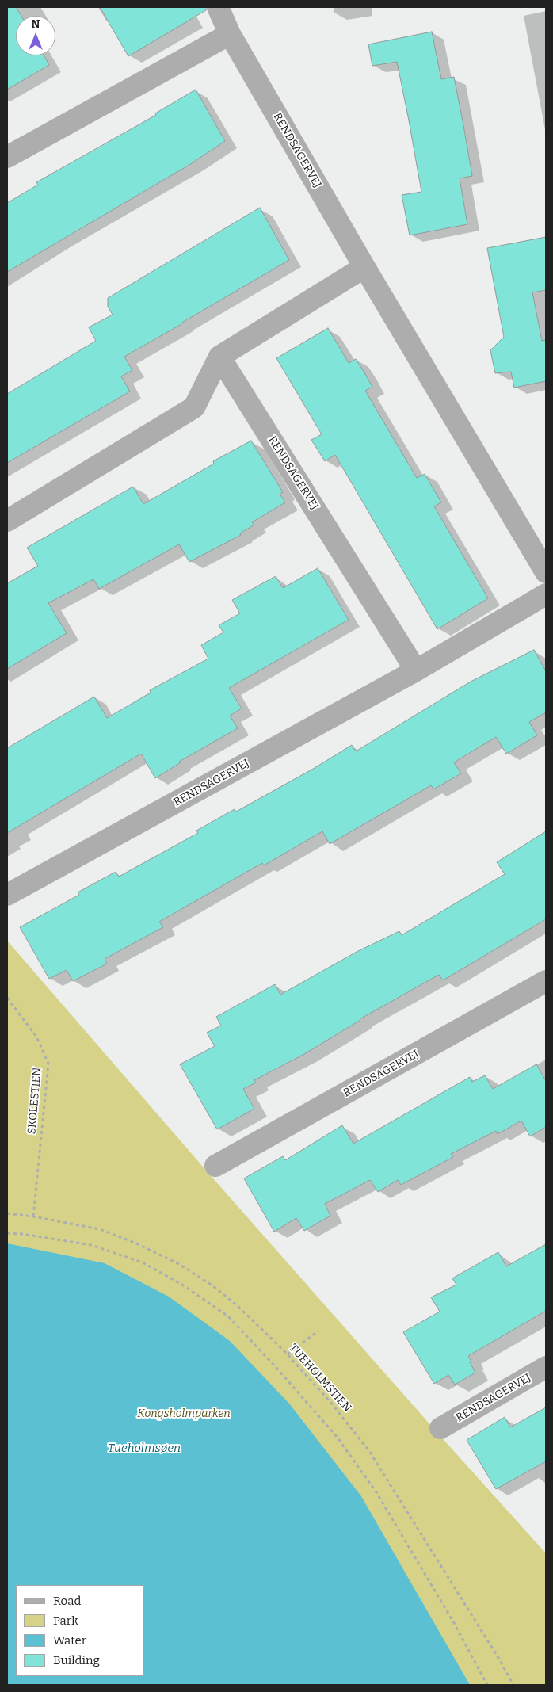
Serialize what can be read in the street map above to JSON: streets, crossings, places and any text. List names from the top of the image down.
{
  "streets": {
    "street": ["RENDSAGERVEJ"],
    "path": ["SKOLESTIEN", "TUEHOLMSTIEN"]
  },
  "crossings": [
    ["SKOLESTIEN", "TUEHOLMSTIEN"]
  ],
  "water": ["Tueholmsøen"],
  "parks": ["Kongsholmparken"],
  "legend": [
    "Road",
    "Park",
    "Water",
    "Building"
  ],
  "north": "top"
}
